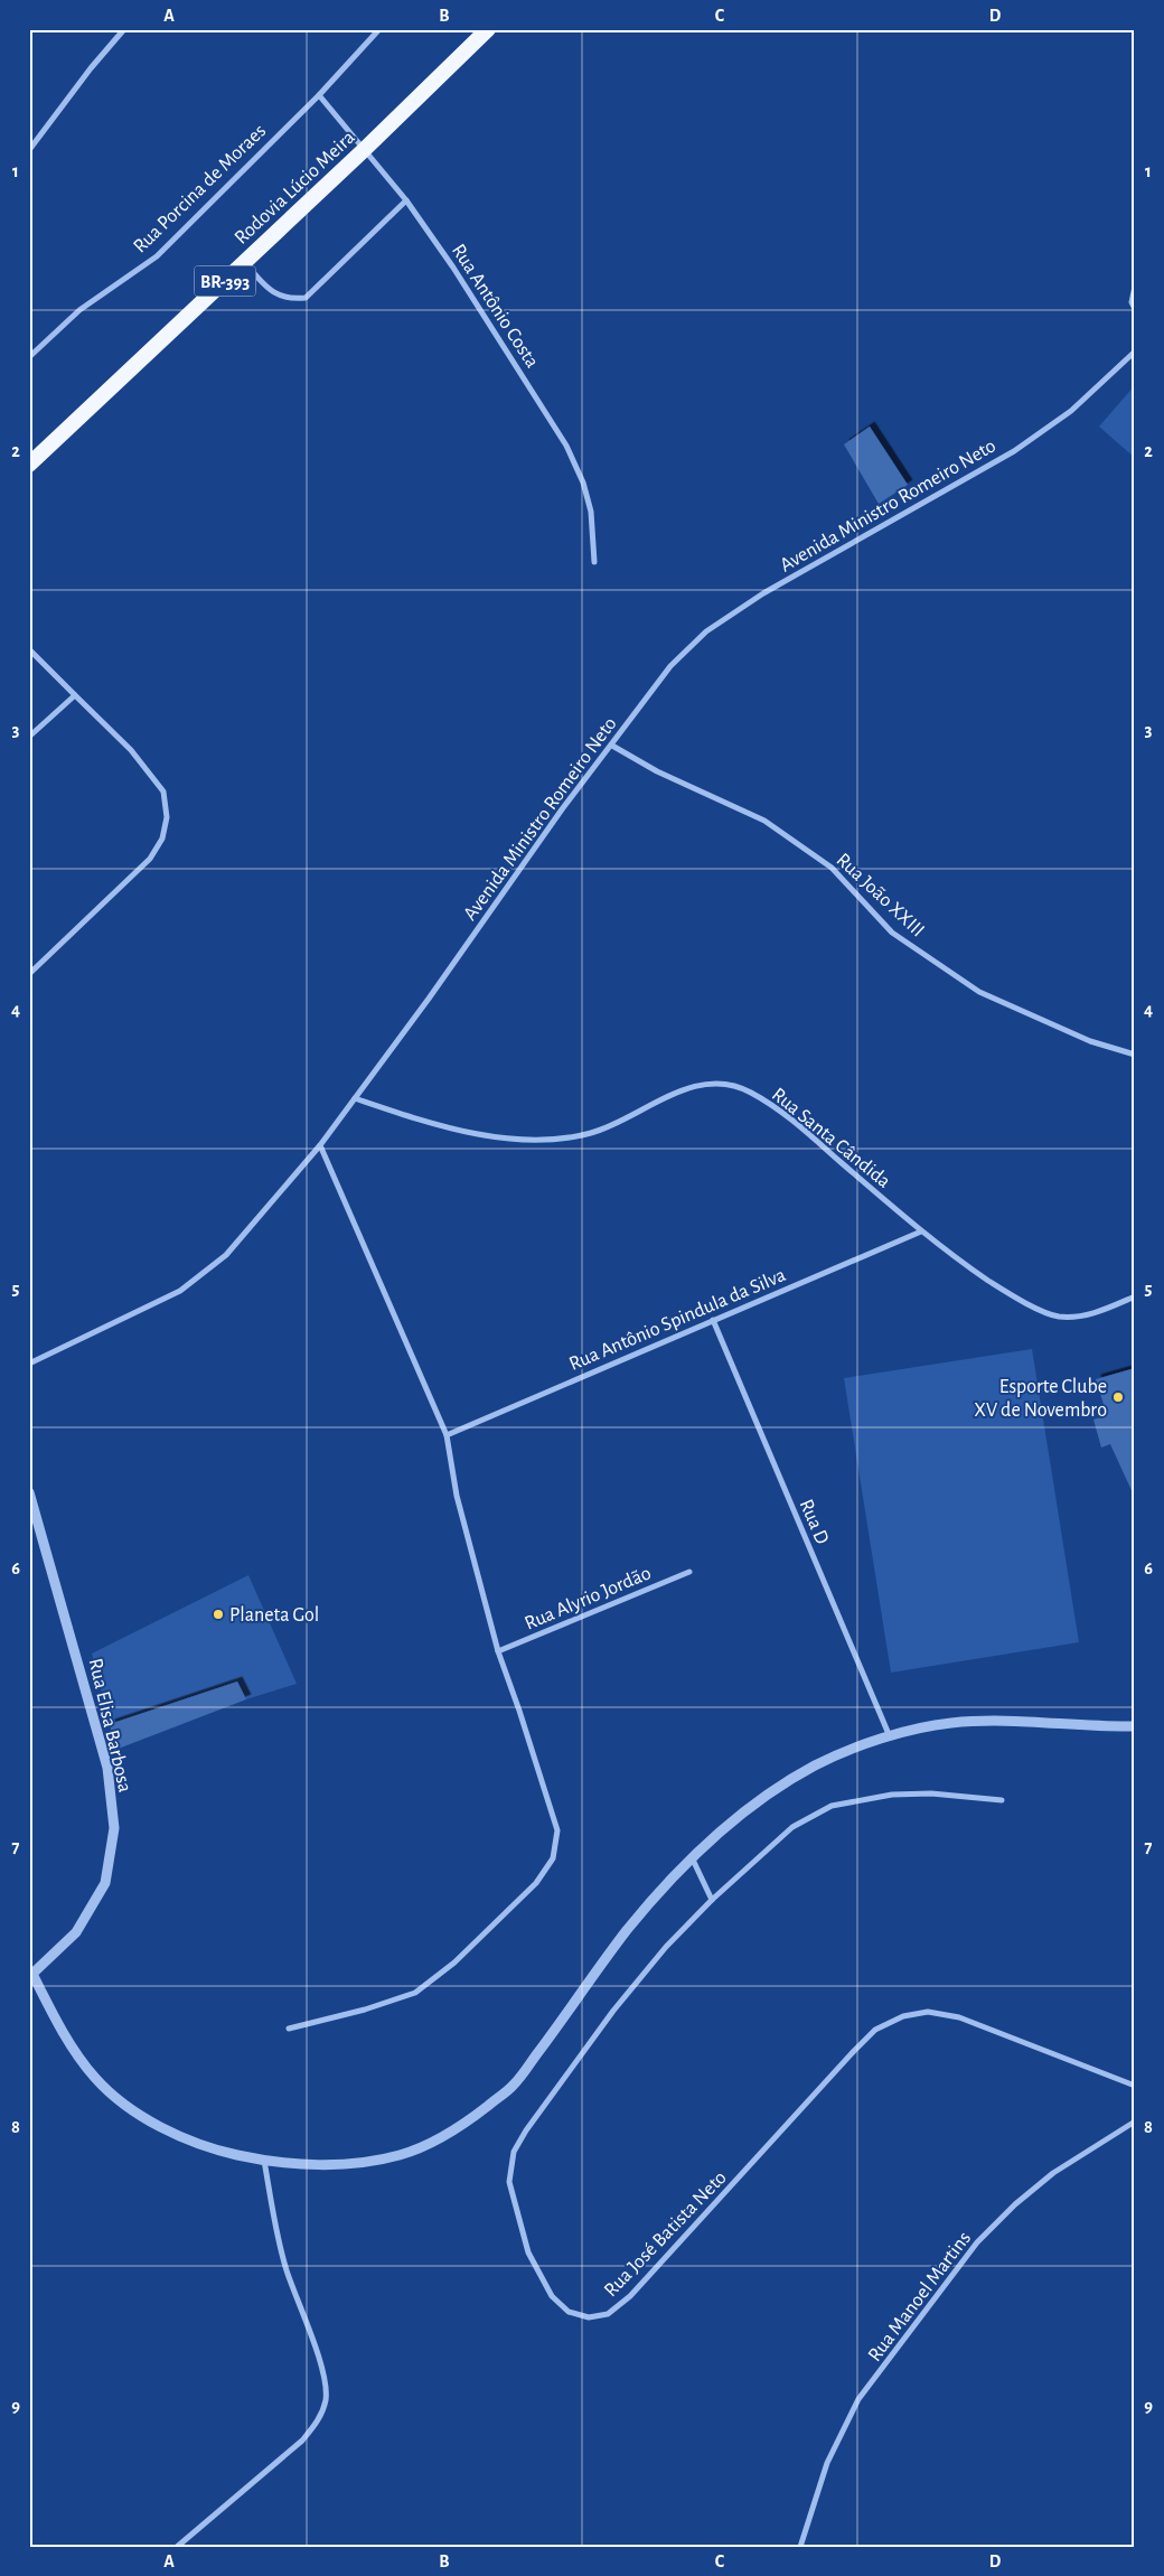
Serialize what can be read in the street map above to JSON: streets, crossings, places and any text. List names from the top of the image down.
{
  "streets": {
    "highway": ["Rodovia Lúcio Meira", "BR-393"],
    "street": [
      "Rua Porcina de Moraes",
      "Rua Antônio Costa",
      "Avenida Ministro Romeiro Neto",
      "Rua João XXIII",
      "Rua Santa Cândida",
      "Rua Antônio Spindula da Silva",
      "Rua D",
      "Rua Alyrio Jordão",
      "Rua Elisa Barbosa",
      "Rua José Batista Neto",
      "Rua Manoel Martins"
    ]
  },
  "crossings": [
    ["Rodovia Lúcio Meira", "Rua Antônio Costa"],
    ["Rua Porcina de Moraes", "Rua Antônio Costa"],
    ["Avenida Ministro Romeiro Neto", "Rua João XXIII"],
    ["Avenida Ministro Romeiro Neto", "Rua Santa Cândida"],
    ["Rua Santa Cândida", "Rua Antônio Spindula da Silva"],
    ["Rua Antônio Spindula da Silva", "Rua D"]
  ],
  "places": ["Esporte Clube XV de Novembro", "Planeta Gol"],
  "grid": {
    "columns": [
      "A",
      "B",
      "C",
      "D"
    ],
    "rows": [
      "1",
      "2",
      "3",
      "4",
      "5",
      "6",
      "7",
      "8",
      "9"
    ]
  }
}
